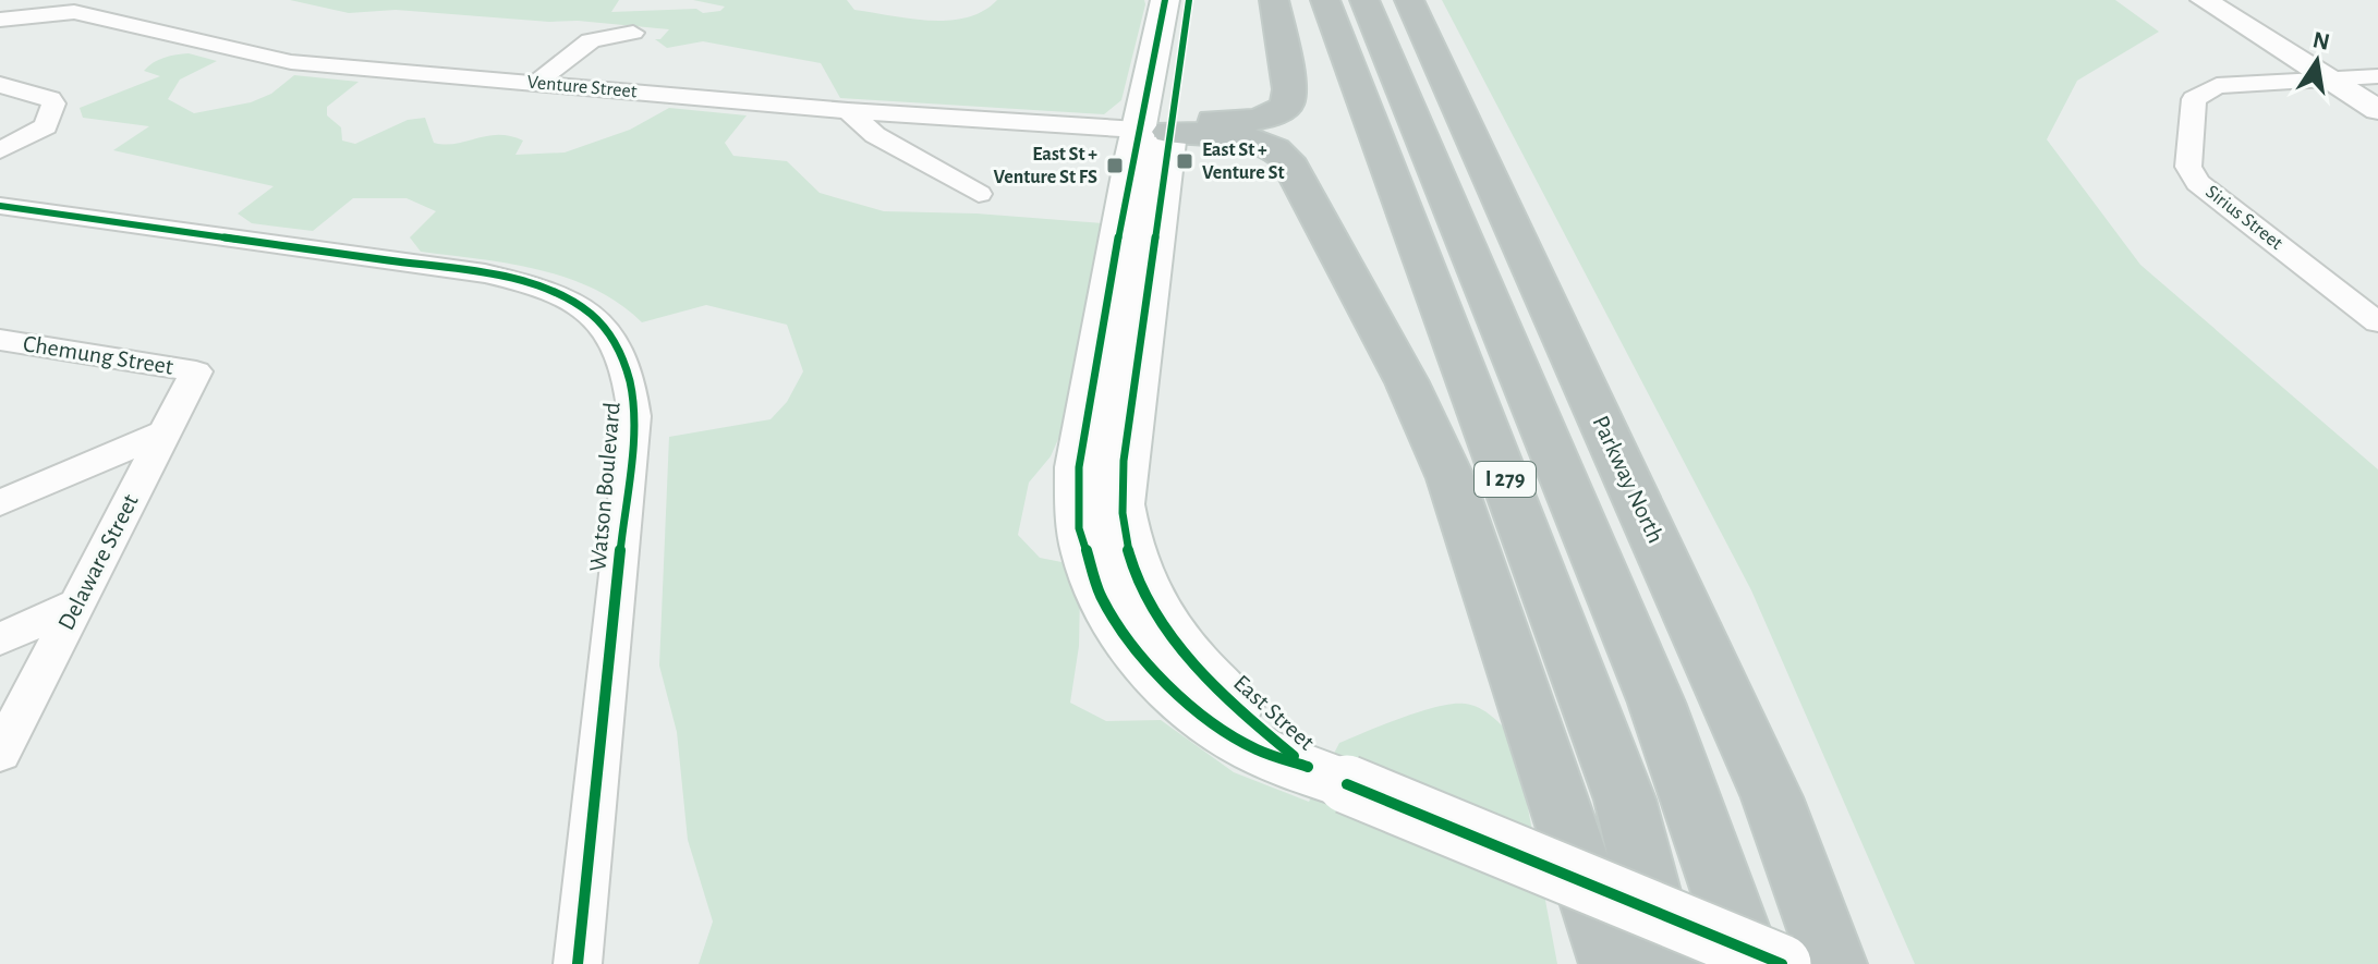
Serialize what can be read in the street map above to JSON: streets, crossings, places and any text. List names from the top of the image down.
{
  "streets": {
    "highway": ["I 279", "Parkway North"],
    "main road": ["East Street"],
    "street": [
      "Venture Street",
      "Sirius Street",
      "Chemung Street",
      "Watson Boulevard",
      "Delaware Street"
    ]
  },
  "crossings": [
    ["Venture Street", "East Street"],
    ["Chemung Street", "Delaware Street"]
  ],
  "places": {
    "transit": ["East St + Venture St", "East St + Venture St FS"]
  },
  "north": "top"
}
